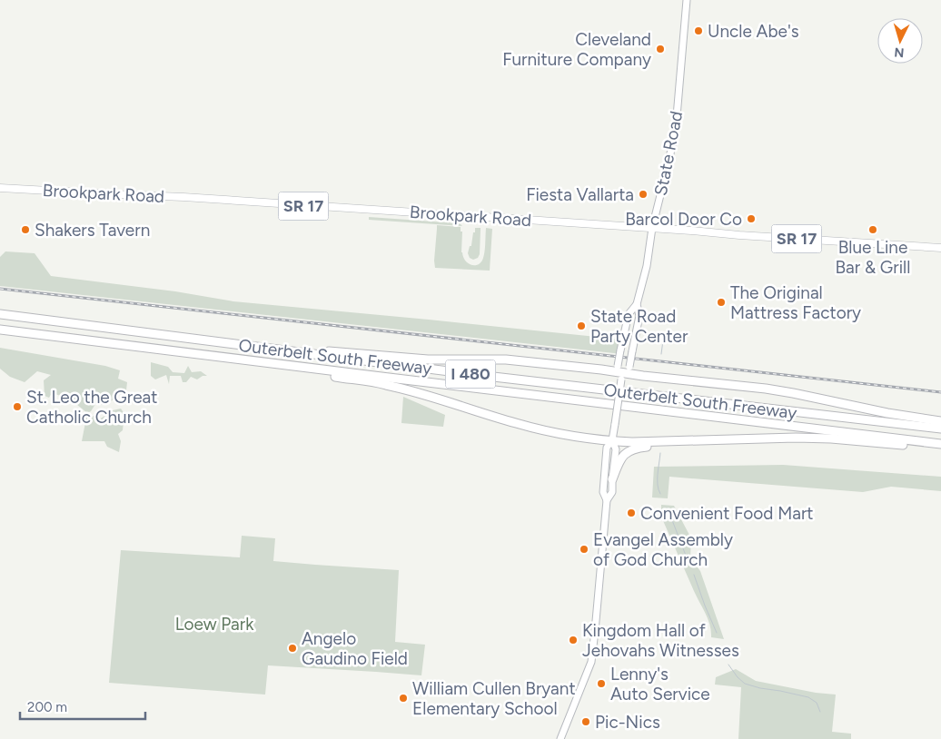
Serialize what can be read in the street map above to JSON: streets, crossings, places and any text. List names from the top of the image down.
{
  "streets": {
    "highway": ["Outerbelt South Freeway", "I 480"],
    "main road": ["State Road", "Brookpark Road", "SR 17"]
  },
  "crossings": [
    ["State Road", "Brookpark Road"]
  ],
  "parks": ["Loew Park"],
  "places": [
    "Uncle Abe's",
    "Cleveland Furniture Company",
    "Fiesta Vallarta",
    "Barcol Door Co",
    "Shakers Tavern",
    "Blue Line Bar & Grill",
    "The Original Mattress Factory",
    "State Road Party Center",
    "St. Leo the Great Catholic Church",
    "Convenient Food Mart",
    "Evangel Assembly of God Church",
    "Kingdom Hall of Jehovahs Witnesses",
    "Angelo Gaudino Field",
    "Lenny's Auto Service",
    "William Cullen Bryant Elementary School",
    "Pic-Nics"
  ],
  "scale_bar": "200 m",
  "north": "bottom"
}
